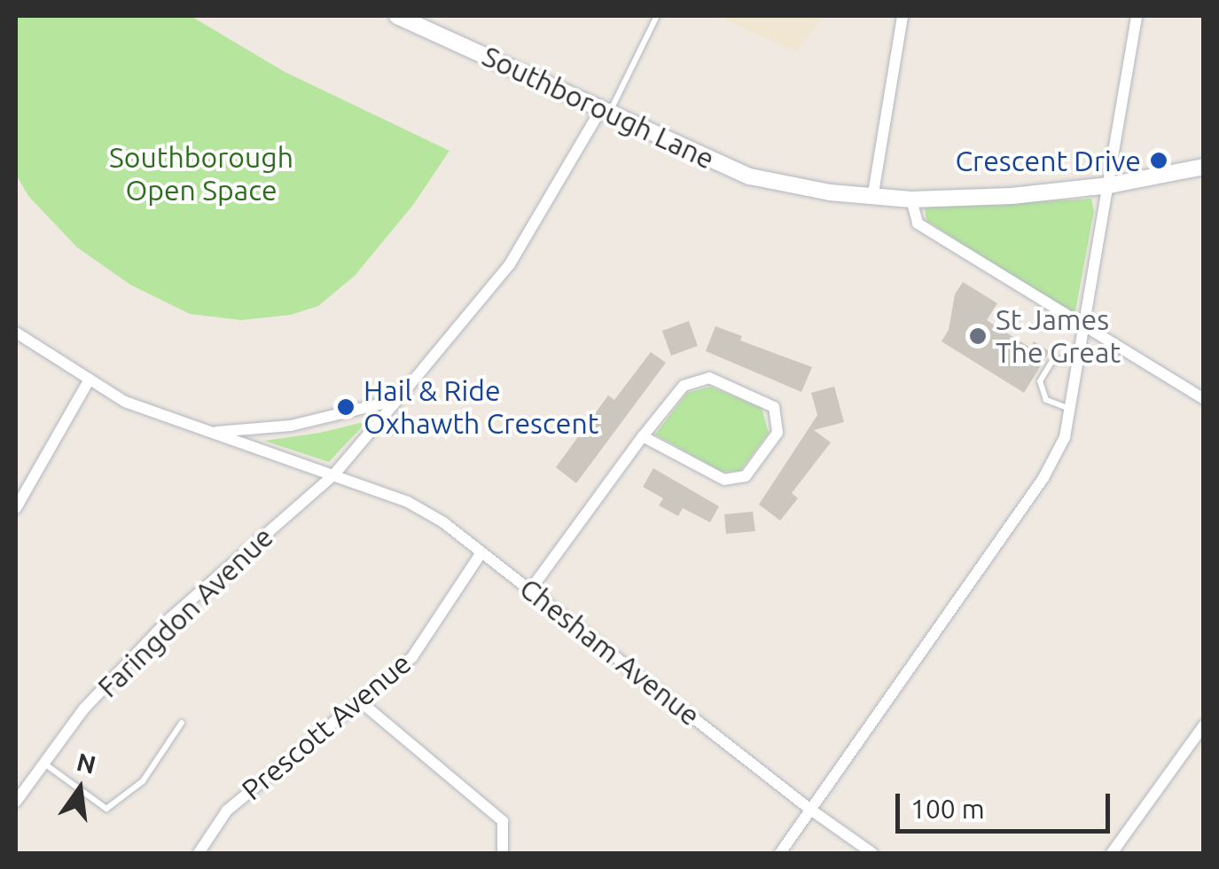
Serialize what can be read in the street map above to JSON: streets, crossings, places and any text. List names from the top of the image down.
{
  "streets": {
    "street": [
      "Southborough Lane",
      "Faringdon Avenue",
      "Chesham Avenue",
      "Prescott Avenue"
    ]
  },
  "crossings": [
    ["Southborough Lane", "Faringdon Avenue"],
    ["Faringdon Avenue", "Chesham Avenue"],
    ["Chesham Avenue", "Prescott Avenue"]
  ],
  "parks": ["Southborough Open Space"],
  "places": ["Crescent Drive", "St James The Great", "Hail & Ride Oxhawth Crescent"],
  "scale_bar": "100 m",
  "north": "top"
}
